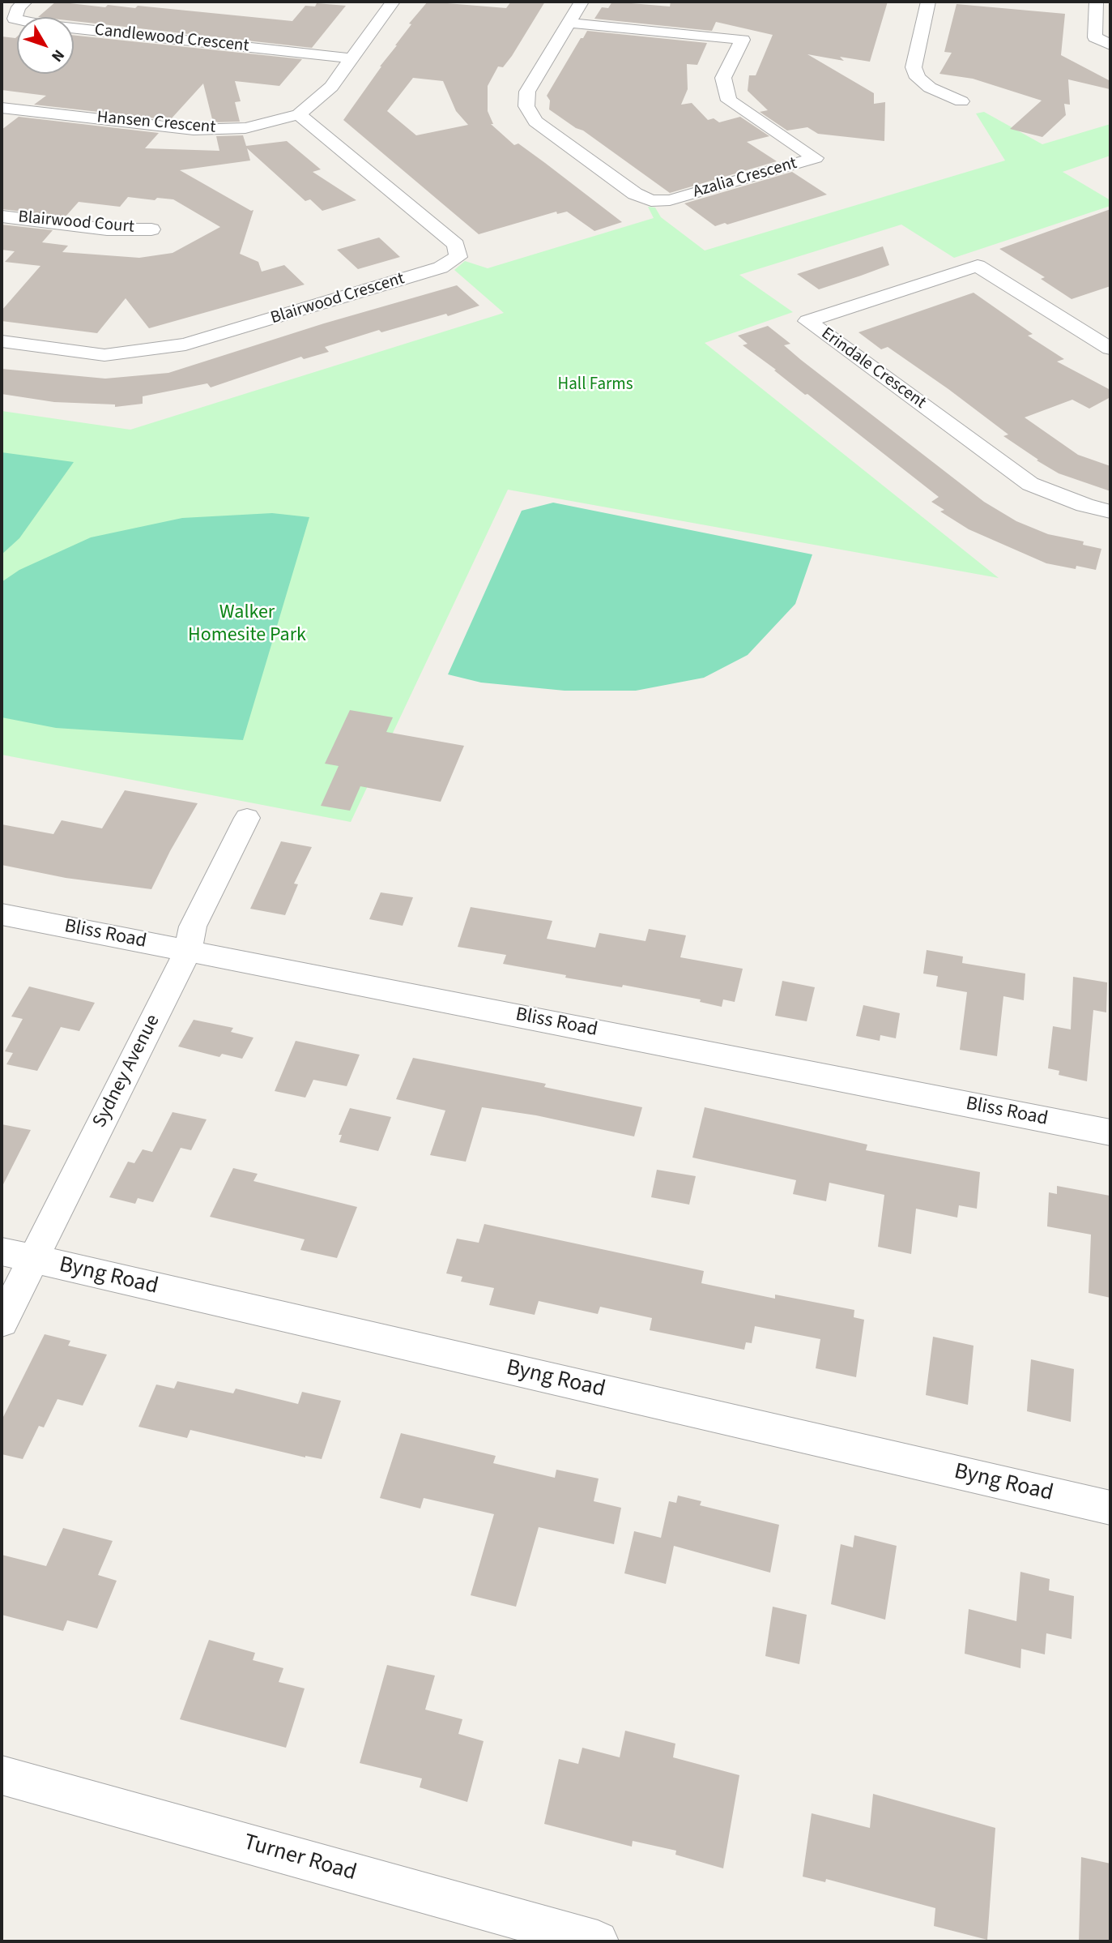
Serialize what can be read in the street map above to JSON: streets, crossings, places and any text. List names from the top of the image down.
{
  "streets": {
    "street": [
      "Candlewood Crescent",
      "Hansen Crescent",
      "Azalia Crescent",
      "Blairwood Court",
      "Blairwood Crescent",
      "Erindale Crescent",
      "Bliss Road",
      "Sydney Avenue",
      "Byng Road",
      "Turner Road"
    ]
  },
  "crossings": [
    ["Candlewood Crescent", "Hansen Crescent"],
    ["Hansen Crescent", "Blairwood Crescent"],
    ["Bliss Road", "Sydney Avenue"],
    ["Sydney Avenue", "Byng Road"]
  ],
  "parks": ["Hall Farms", "Walker Homesite Park"],
  "north": "bottom right"
}
